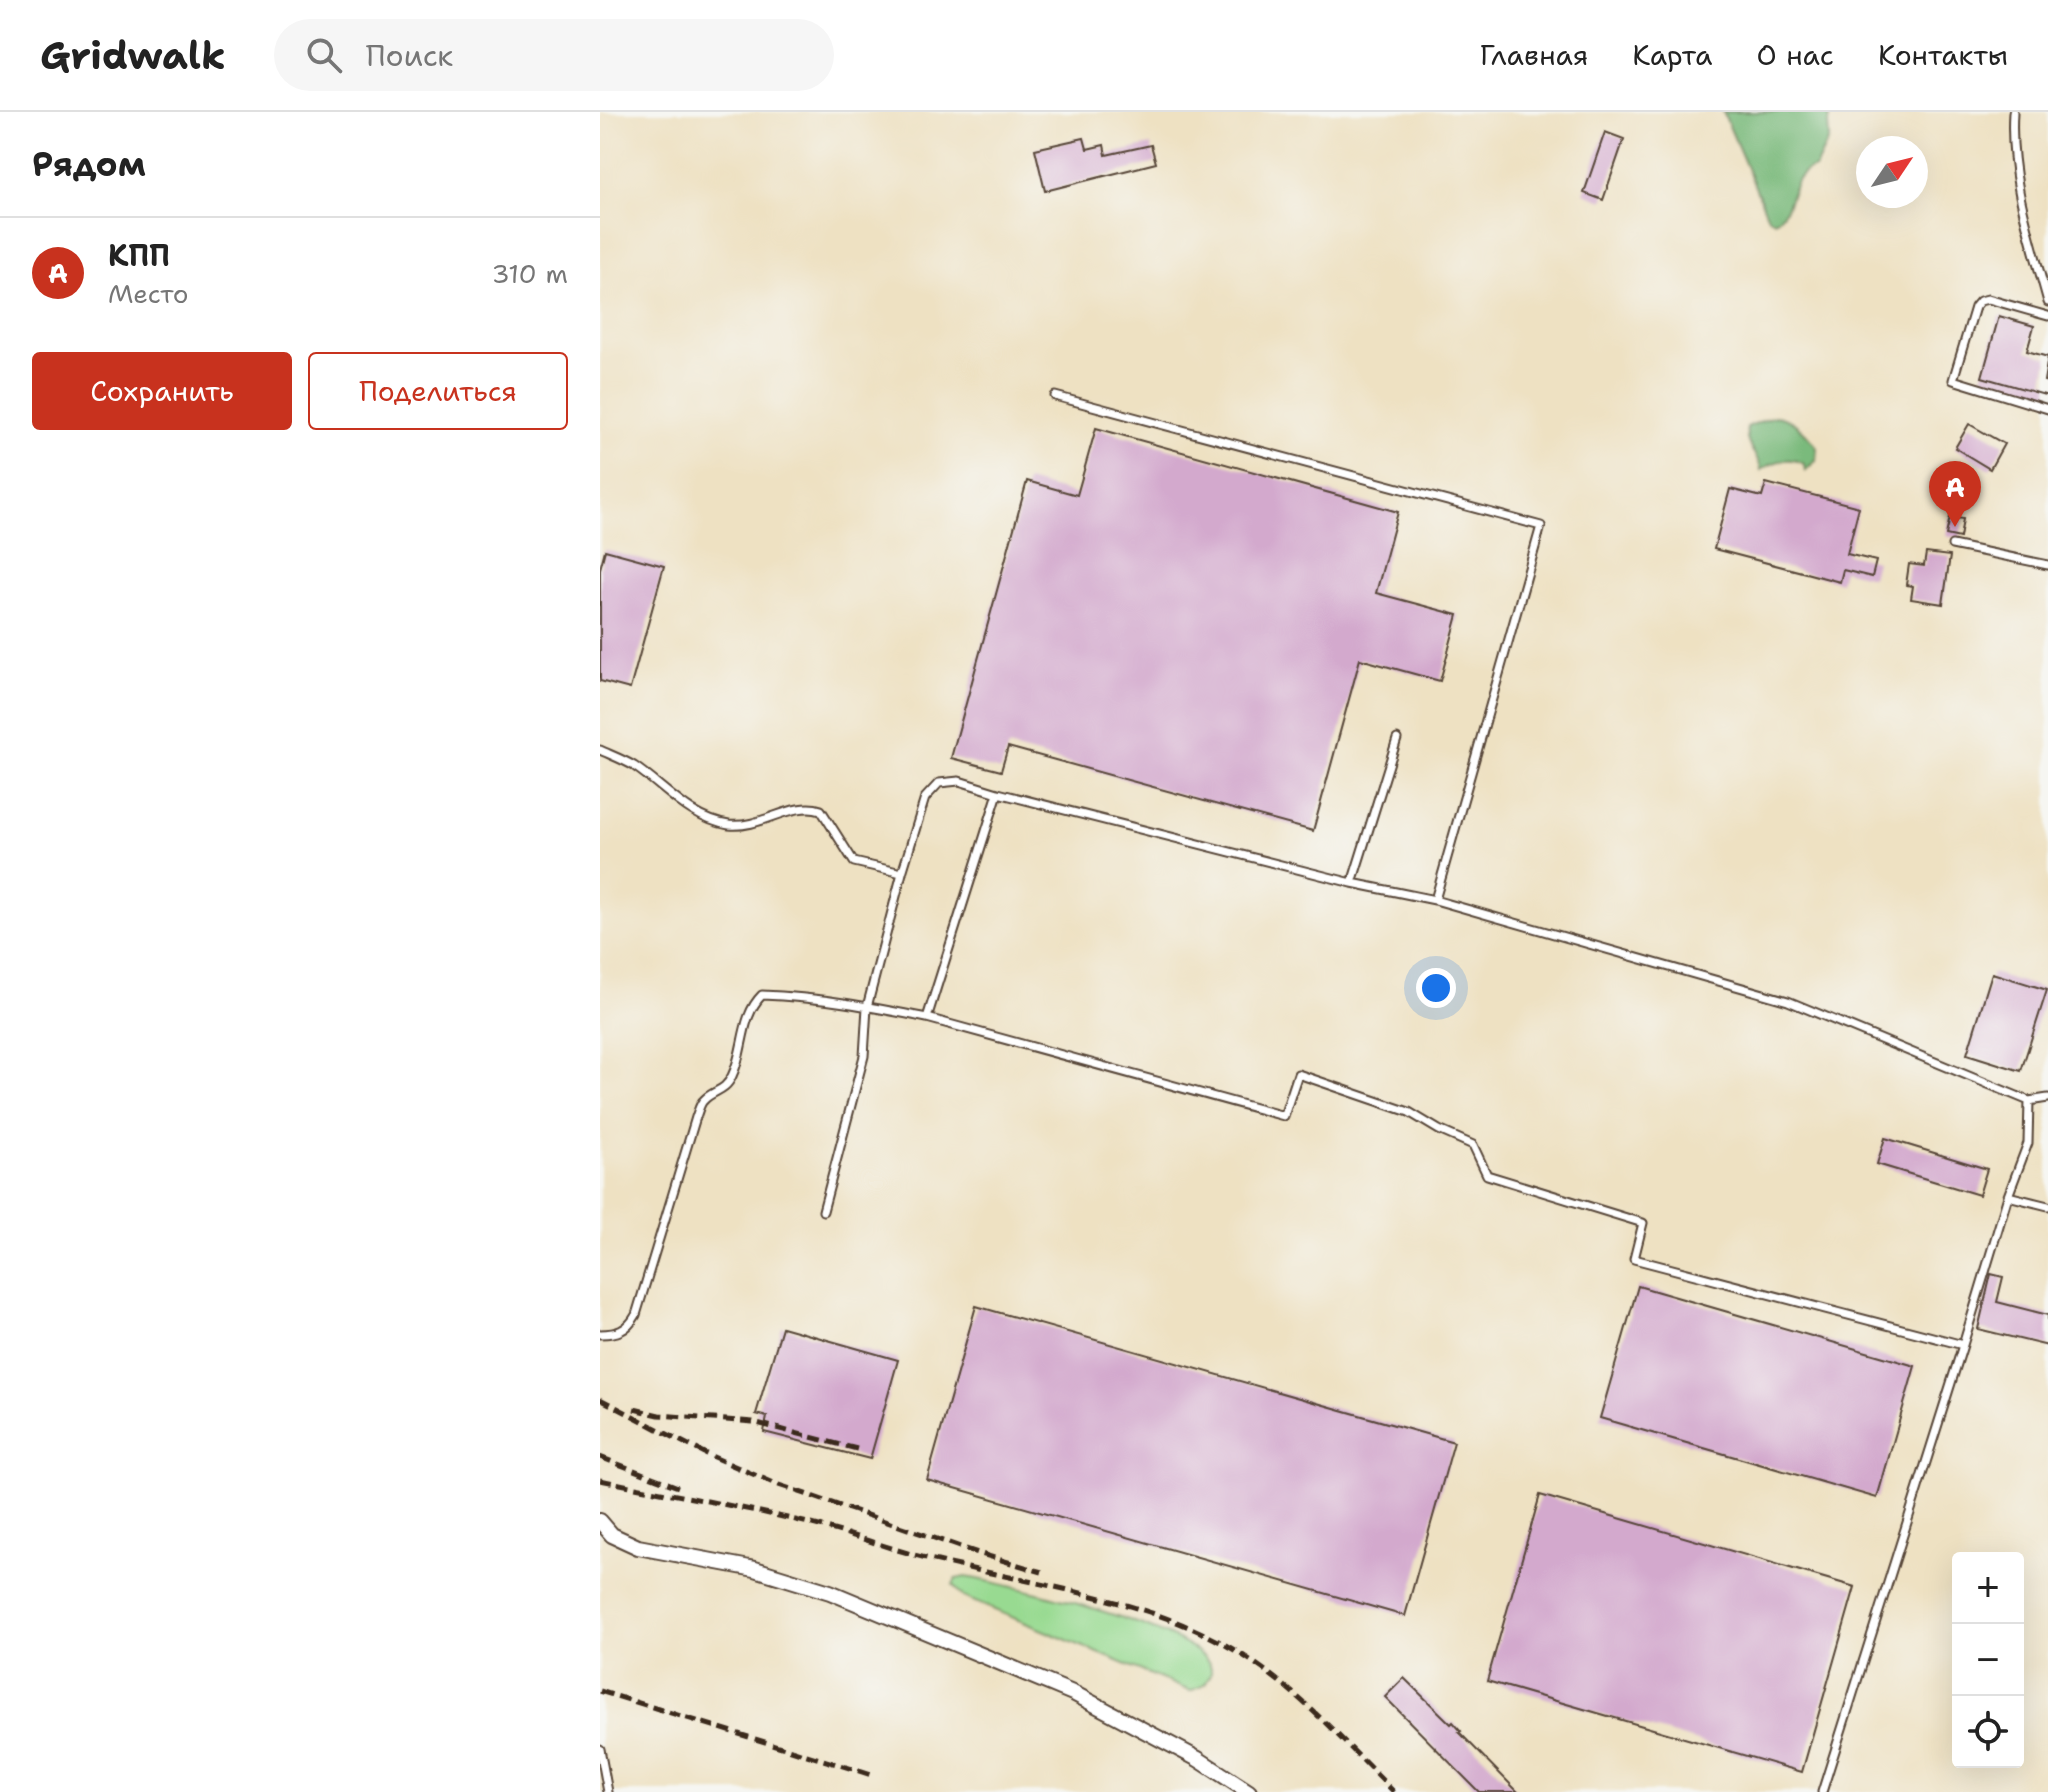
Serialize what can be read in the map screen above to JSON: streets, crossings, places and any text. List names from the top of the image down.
{
  "north": "top right",
  "page": {
    "header": "Gridwalk",
    "search": "Поиск",
    "nav": [
      "Главная",
      "Карта",
      "О нас",
      "Контакты"
    ],
    "heading": "Рядом",
    "list": [
      {
        "mark": "A",
        "name": "КПП",
        "note": "Место",
        "value": "310 m"
      }
    ],
    "buttons": ["Сохранить", "Поделиться"],
    "pins": "A",
    "map_buttons": ["+", "−"]
  }
}
